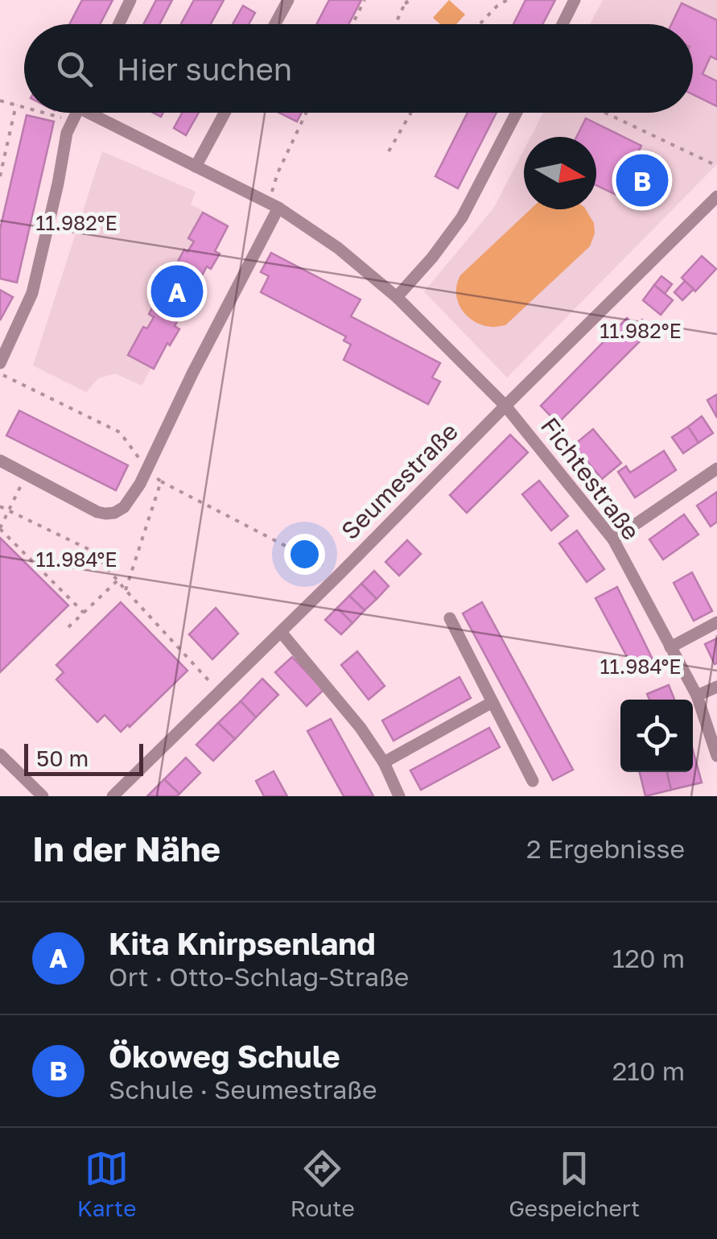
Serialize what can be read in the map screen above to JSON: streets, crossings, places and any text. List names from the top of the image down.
{
  "streets": {
    "street": ["Fichtestraße", "Seumestraße"]
  },
  "crossings": [
    ["Fichtestraße", "Seumestraße"]
  ],
  "scale_bar": "50 m",
  "north": "right",
  "page": {
    "search": "Hier suchen",
    "pins": ["B", "A"],
    "scale": "50 m",
    "heading": ["In der Nähe", "2 Ergebnisse"],
    "list": [
      {
        "mark": "A",
        "name": "Kita Knirpsenland",
        "note": "Ort · Otto-Schlag-Straße",
        "value": "120 m"
      },
      {
        "mark": "B",
        "name": "Ökoweg Schule",
        "note": "Schule · Seumestraße",
        "value": "210 m"
      }
    ],
    "nav": ["Karte", "Route", "Gespeichert"]
  },
  "coordinates": ["11.982°E", "11.984°E"]
}
